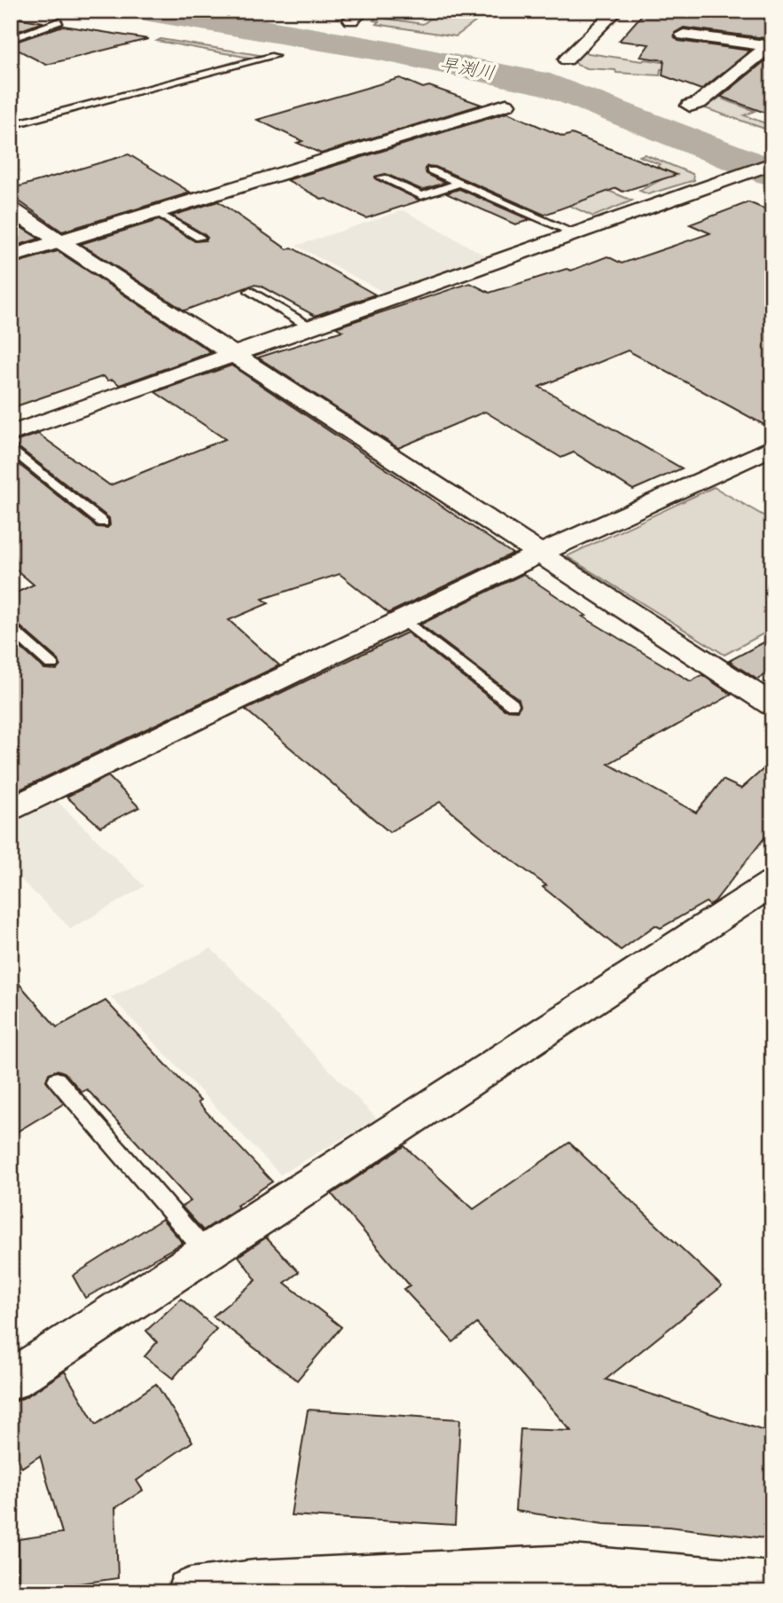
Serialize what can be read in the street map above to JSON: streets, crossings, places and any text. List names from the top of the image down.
{
  "water": ["早渕川"]
}
